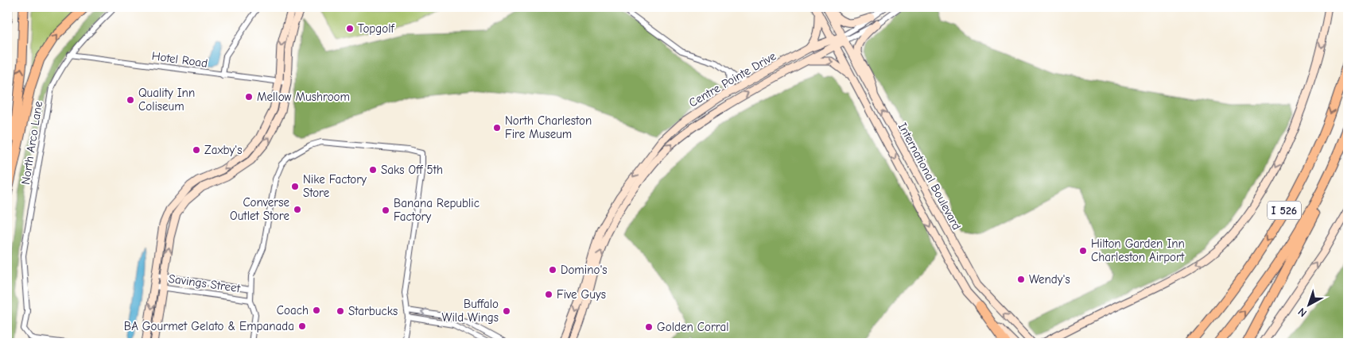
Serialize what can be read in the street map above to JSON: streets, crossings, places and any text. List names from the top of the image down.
{
  "streets": {
    "highway": ["I 526"],
    "street": [
      "Hotel Road",
      "Centre Pointe Drive",
      "North Arco Lane",
      "International Boulevard",
      "Savings Street"
    ]
  },
  "crossings": [
    ["Hotel Road", "North Arco Lane"],
    ["Centre Pointe Drive", "International Boulevard"]
  ],
  "places": [
    "Topgolf",
    "Mellow Mushroom",
    "Quality Inn Coliseum",
    "North Charleston Fire Museum",
    "Zaxby's",
    "Saks Off 5th",
    "Nike Factory Store",
    "Converse Outlet Store",
    "Banana Republic Factory",
    "Hilton Garden Inn Charleston Airport",
    "Domino's",
    "Wendy's",
    "Five Guys",
    "Coach",
    "Starbucks",
    "Buffalo Wild Wings",
    "BA Gourmet Gelato & Empanada",
    "Golden Corral"
  ],
  "north": "bottom left"
}
